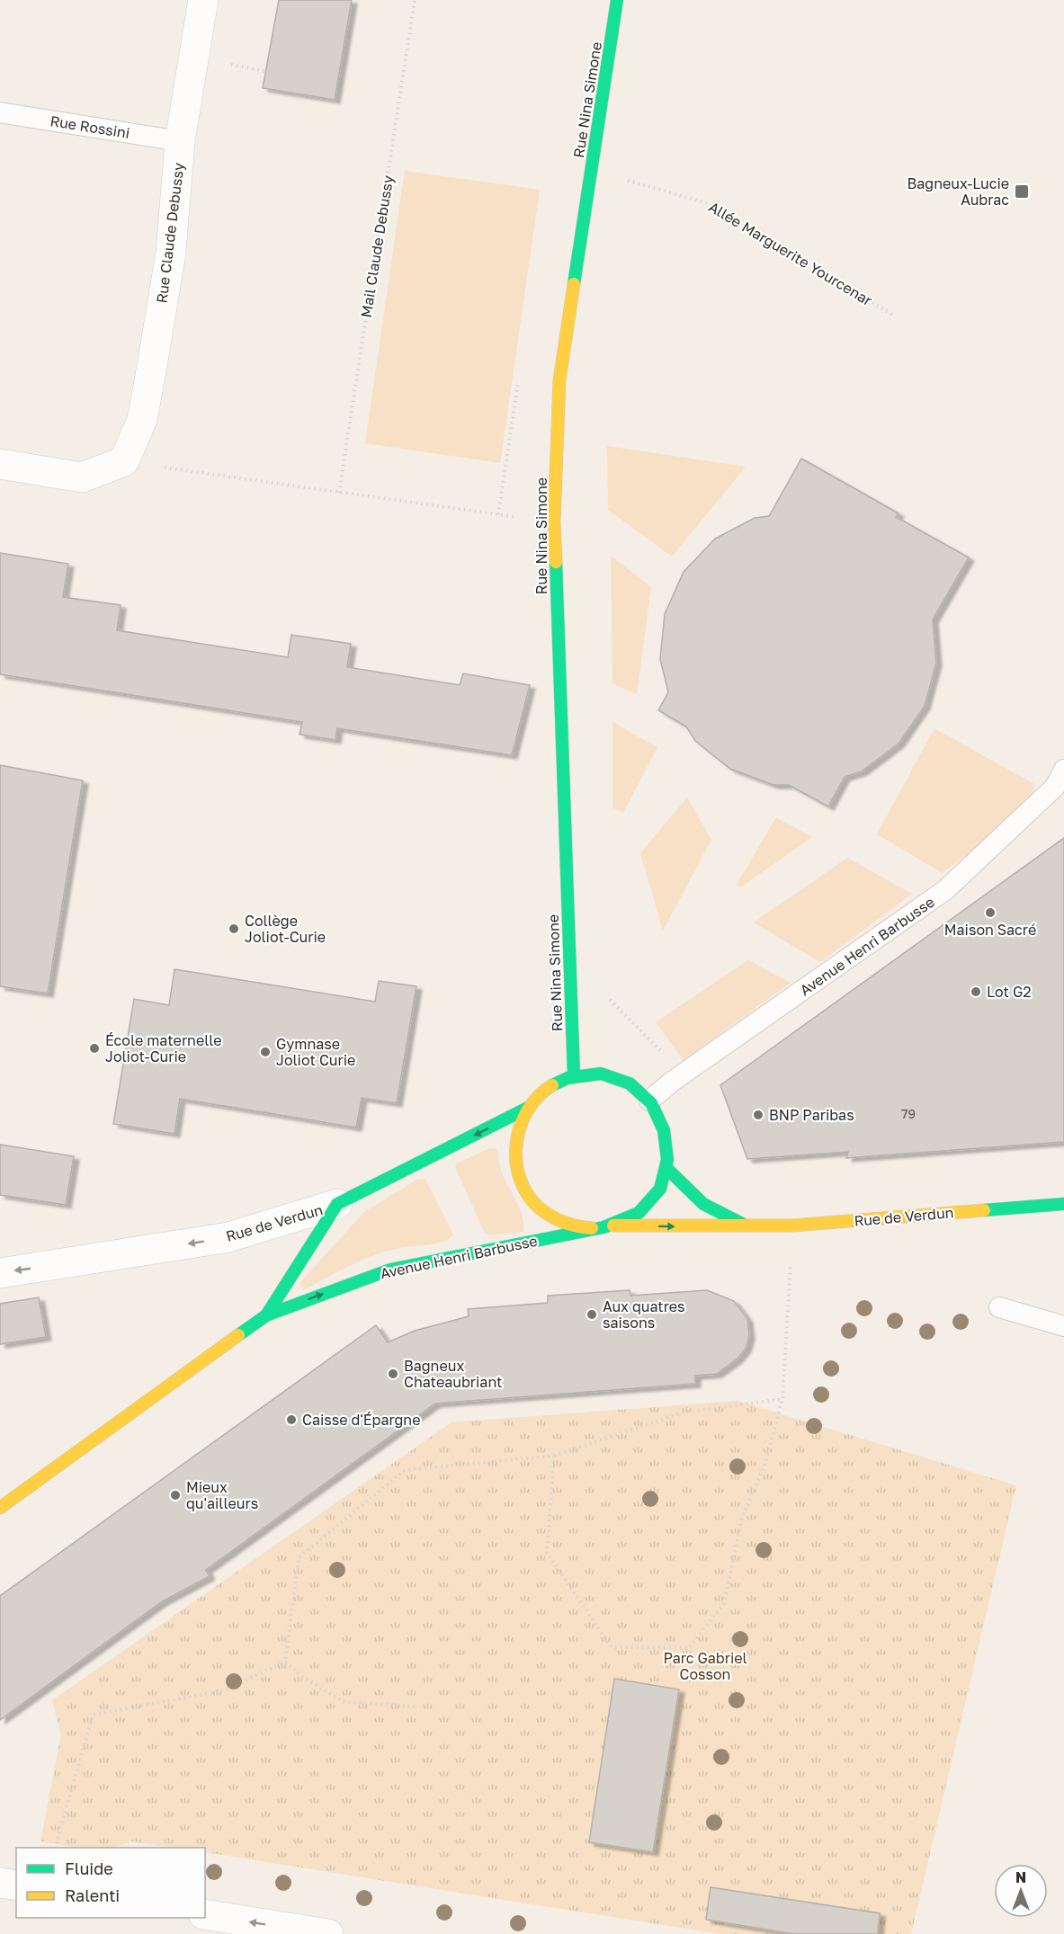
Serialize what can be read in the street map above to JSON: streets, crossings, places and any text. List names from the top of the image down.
{
  "streets": {
    "street": [
      "Rue Nina Simone",
      "Rue Claude Debussy",
      "Avenue Henri Barbusse",
      "Rue de Verdun"
    ],
    "lane": ["Rue Rossini"],
    "path": ["Mail Claude Debussy", "Allée Marguerite Yourcenar"]
  },
  "crossings": [
    ["Rue Nina Simone", "Allée Marguerite Yourcenar"],
    ["Rue Nina Simone", "Avenue Henri Barbusse"],
    ["Rue Nina Simone", "Rue de Verdun"],
    ["Rue Rossini", "Rue Claude Debussy"],
    ["Avenue Henri Barbusse", "Rue de Verdun"]
  ],
  "parks": ["Parc Gabriel Cosson"],
  "places": {
    "transit": ["Bagneux-Lucie Aubrac"],
    "other": [
      "Maison Sacré",
      "Collège Joliot-Curie",
      "Lot G2",
      "École maternelle Joliot-Curie",
      "Gymnase Joliot Curie",
      "BNP Paribas",
      "Aux quatres saisons",
      "Bagneux Chateaubriant",
      "Caisse d'Épargne",
      "Mieux qu'ailleurs"
    ]
  },
  "house_numbers": ["79"],
  "legend": ["Fluide", "Ralenti"],
  "north": "top"
}
